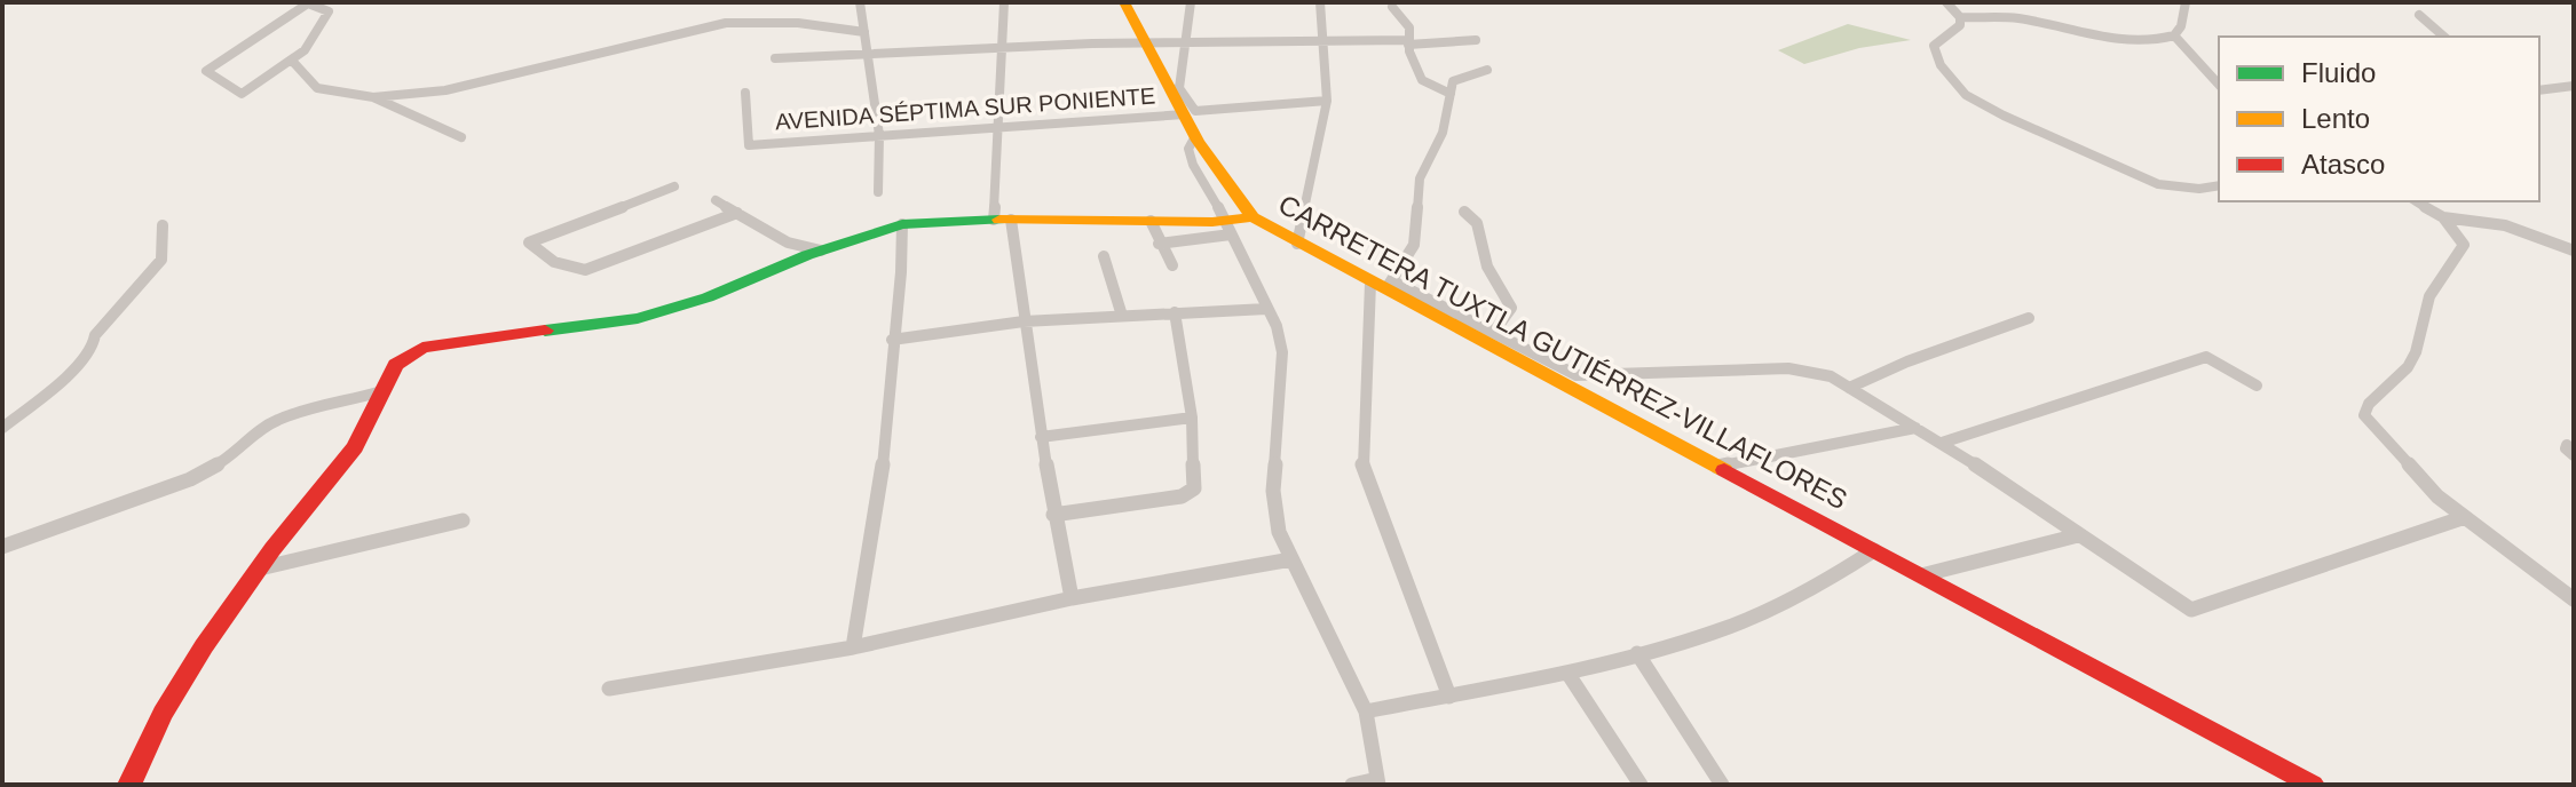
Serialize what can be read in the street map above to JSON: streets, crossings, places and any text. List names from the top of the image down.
{
  "streets": {
    "main road": ["CARRETERA TUXTLA GUTIÉRREZ-VILLAFLORES"],
    "street": ["AVENIDA SÉPTIMA SUR PONIENTE"]
  },
  "crossings": [
    ["AVENIDA SÉPTIMA SUR PONIENTE", "CARRETERA TUXTLA GUTIÉRREZ-VILLAFLORES"]
  ],
  "legend": ["Fluido", "Lento", "Atasco"]
}
